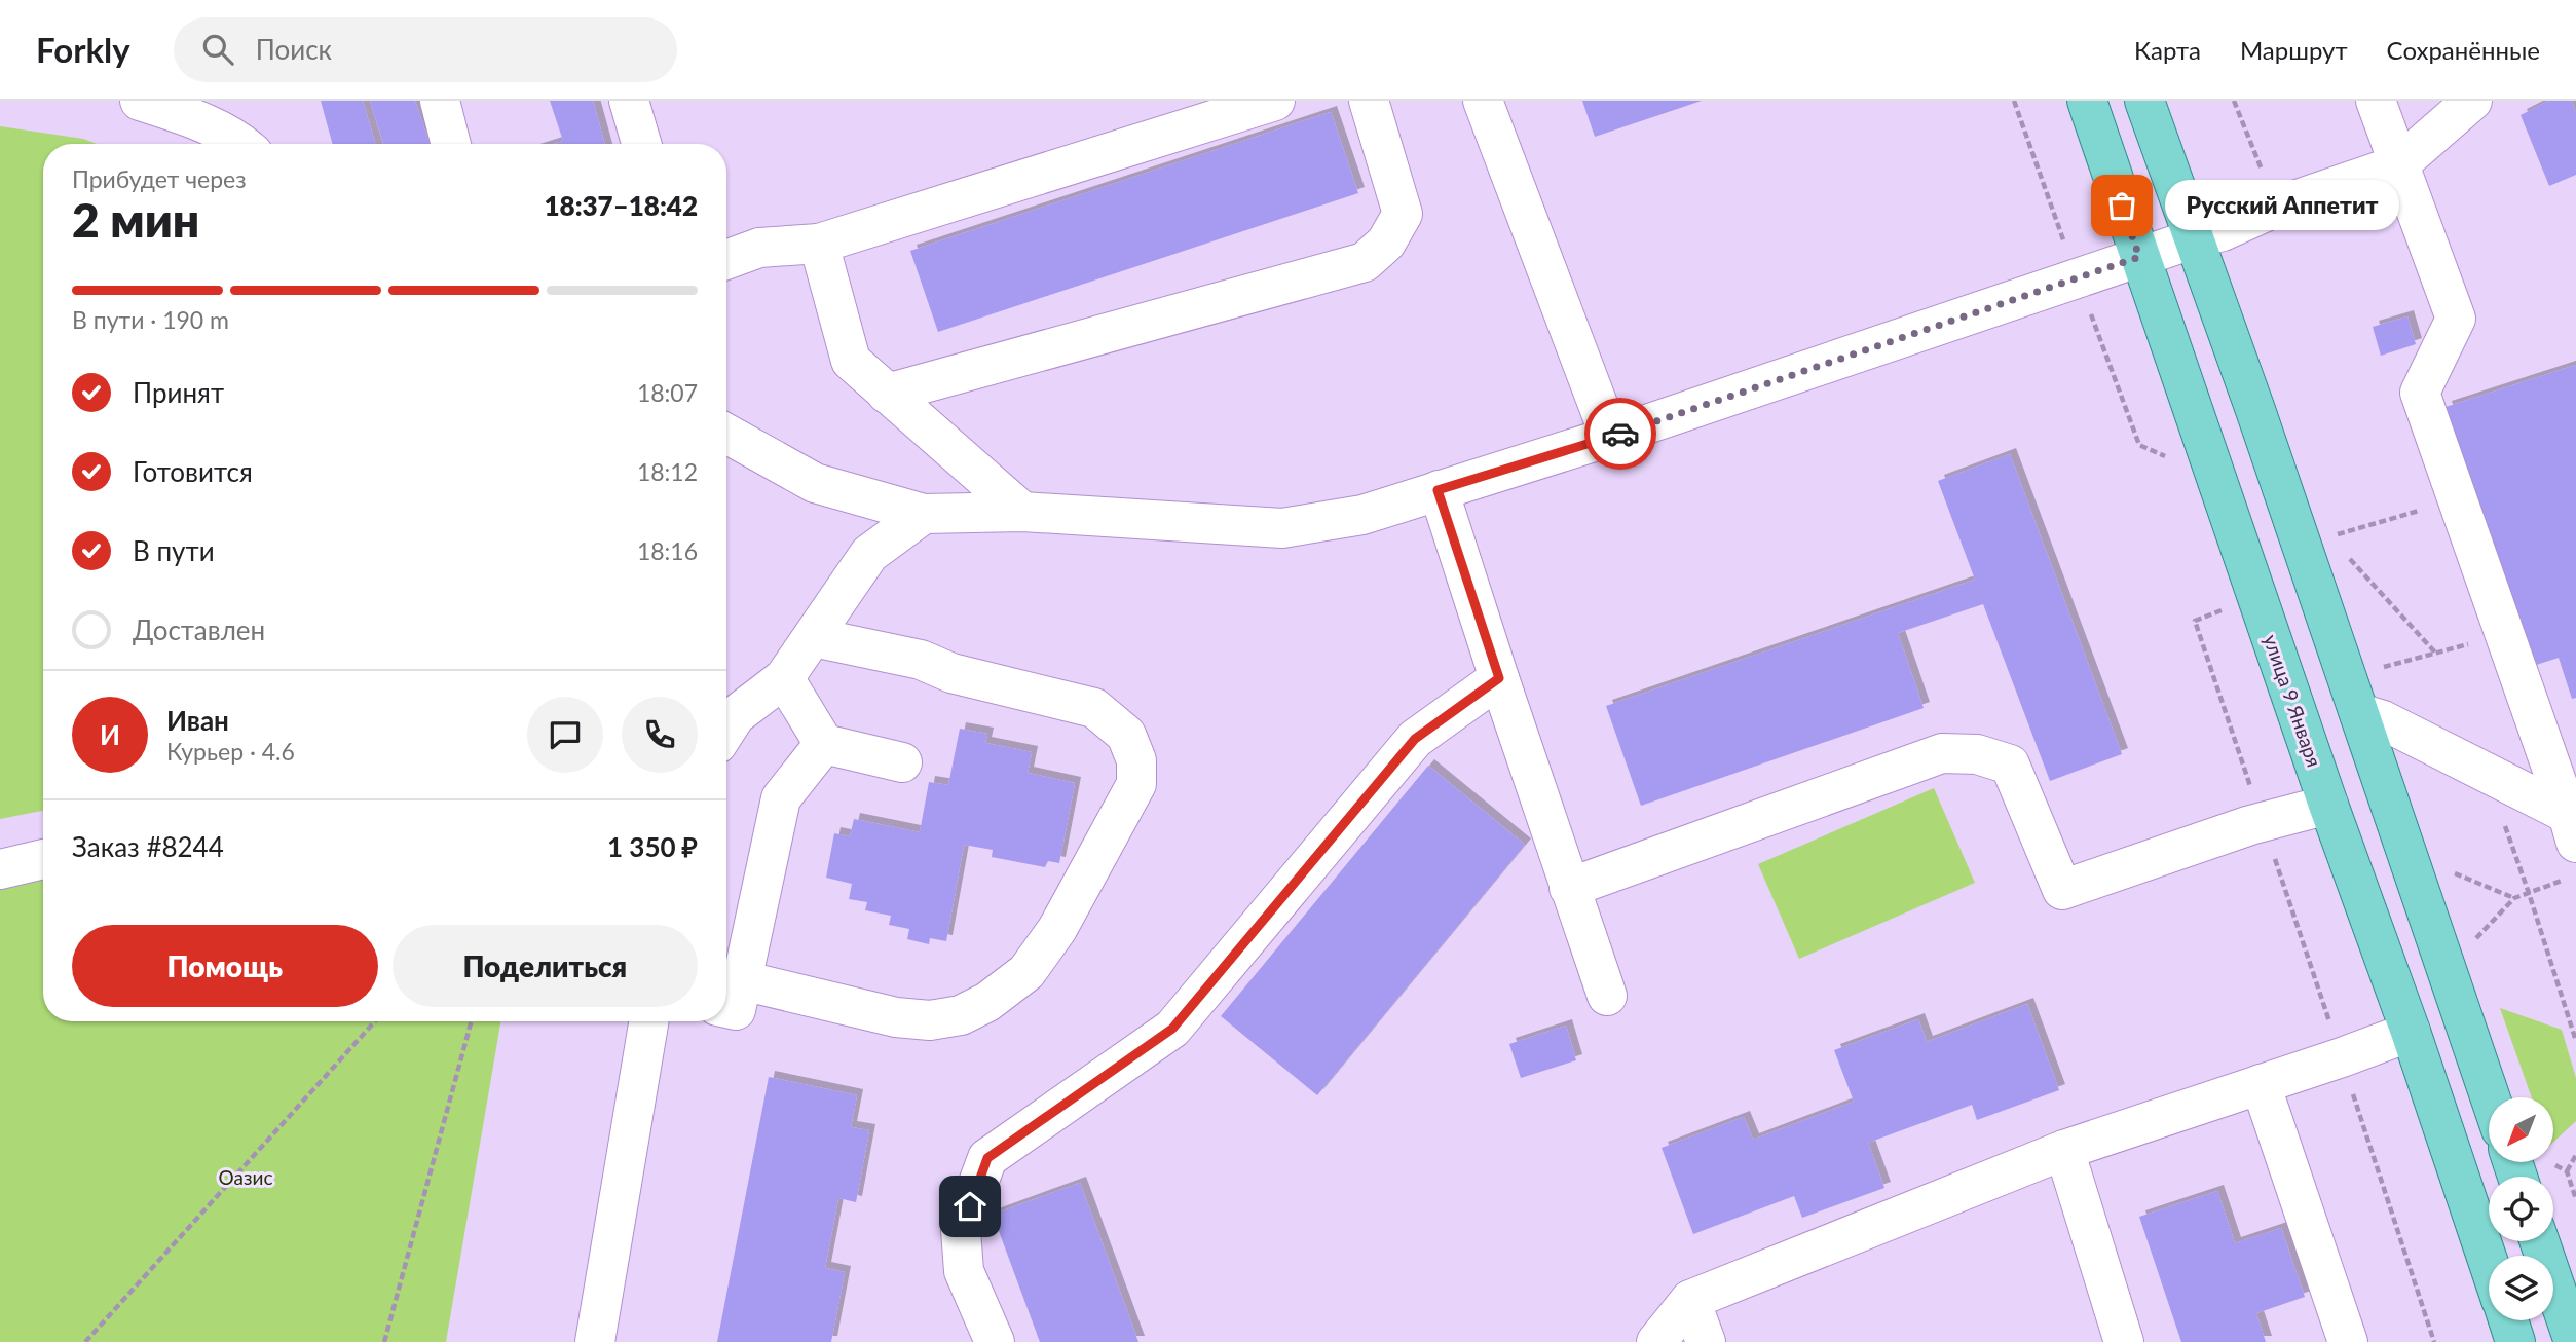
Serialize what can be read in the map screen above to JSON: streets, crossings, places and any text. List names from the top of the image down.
{
  "streets": {
    "main road": ["улица 9 Января"]
  },
  "parks": ["Оазис"],
  "places": ["Русский Аппетит"],
  "north": "bottom left",
  "page": {
    "header": "Forkly",
    "search": "Поиск",
    "nav": ["Карта", "Маршрут", "Сохранённые"],
    "heading": ["2 мин", "Прибудет через", "18:37–18:42"],
    "panel": [
      "Иван",
      "Курьер · 4.6",
      "Заказ #8244",
      "1 350 ₽"
    ],
    "bubble": "Русский Аппетит",
    "bar": "В пути · 190 m",
    "list": [
      ["Принят", "18:07"],
      ["Готовится", "18:12"],
      ["В пути", "18:16"],
      "Доставлен"
    ],
    "round": "И",
    "buttons": ["Помощь", "Поделиться"]
  }
}
